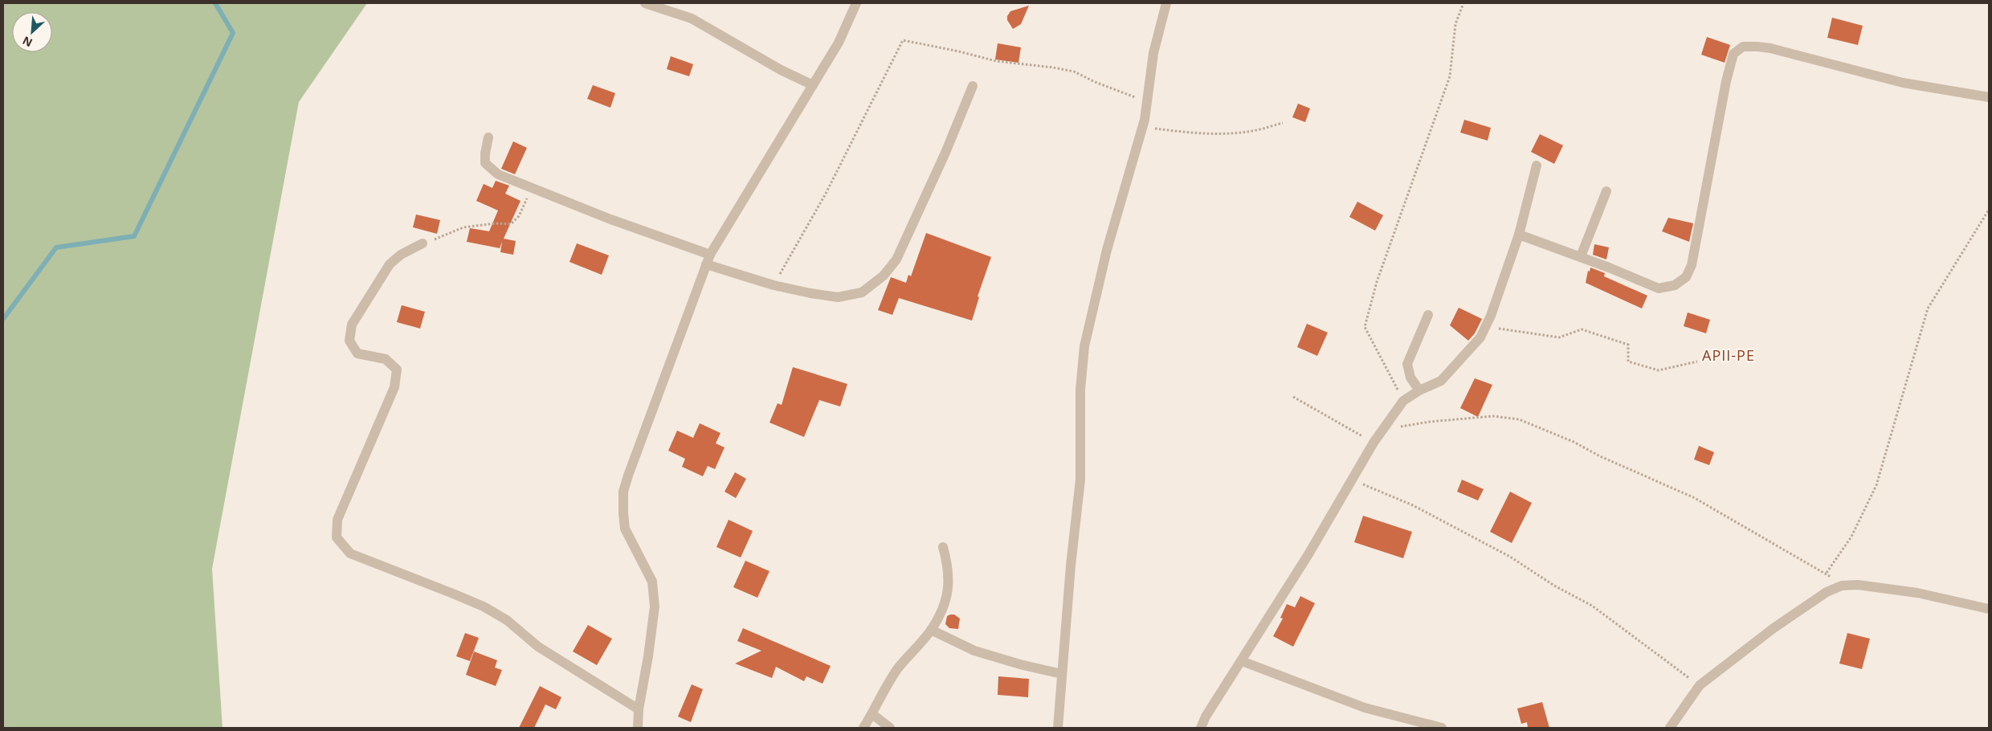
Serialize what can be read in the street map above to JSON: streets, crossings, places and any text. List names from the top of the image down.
{
  "districts": ["APII-PE"],
  "north": "bottom left"
}
